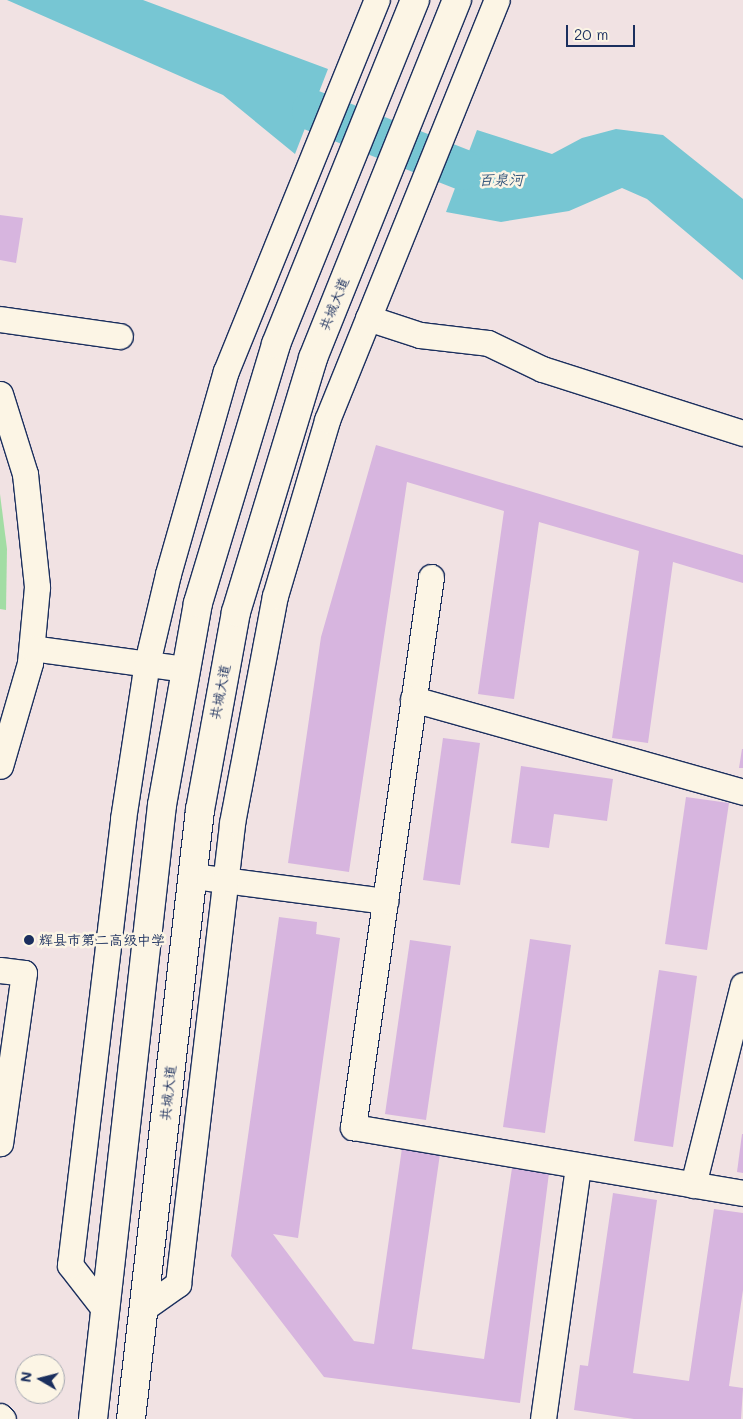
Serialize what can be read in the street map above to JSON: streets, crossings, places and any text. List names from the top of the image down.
{
  "streets": {
    "main road": ["共城大道"]
  },
  "water": ["百泉河"],
  "places": ["辉县市第二高级中学"],
  "scale_bar": "20 m",
  "north": "left"
}
